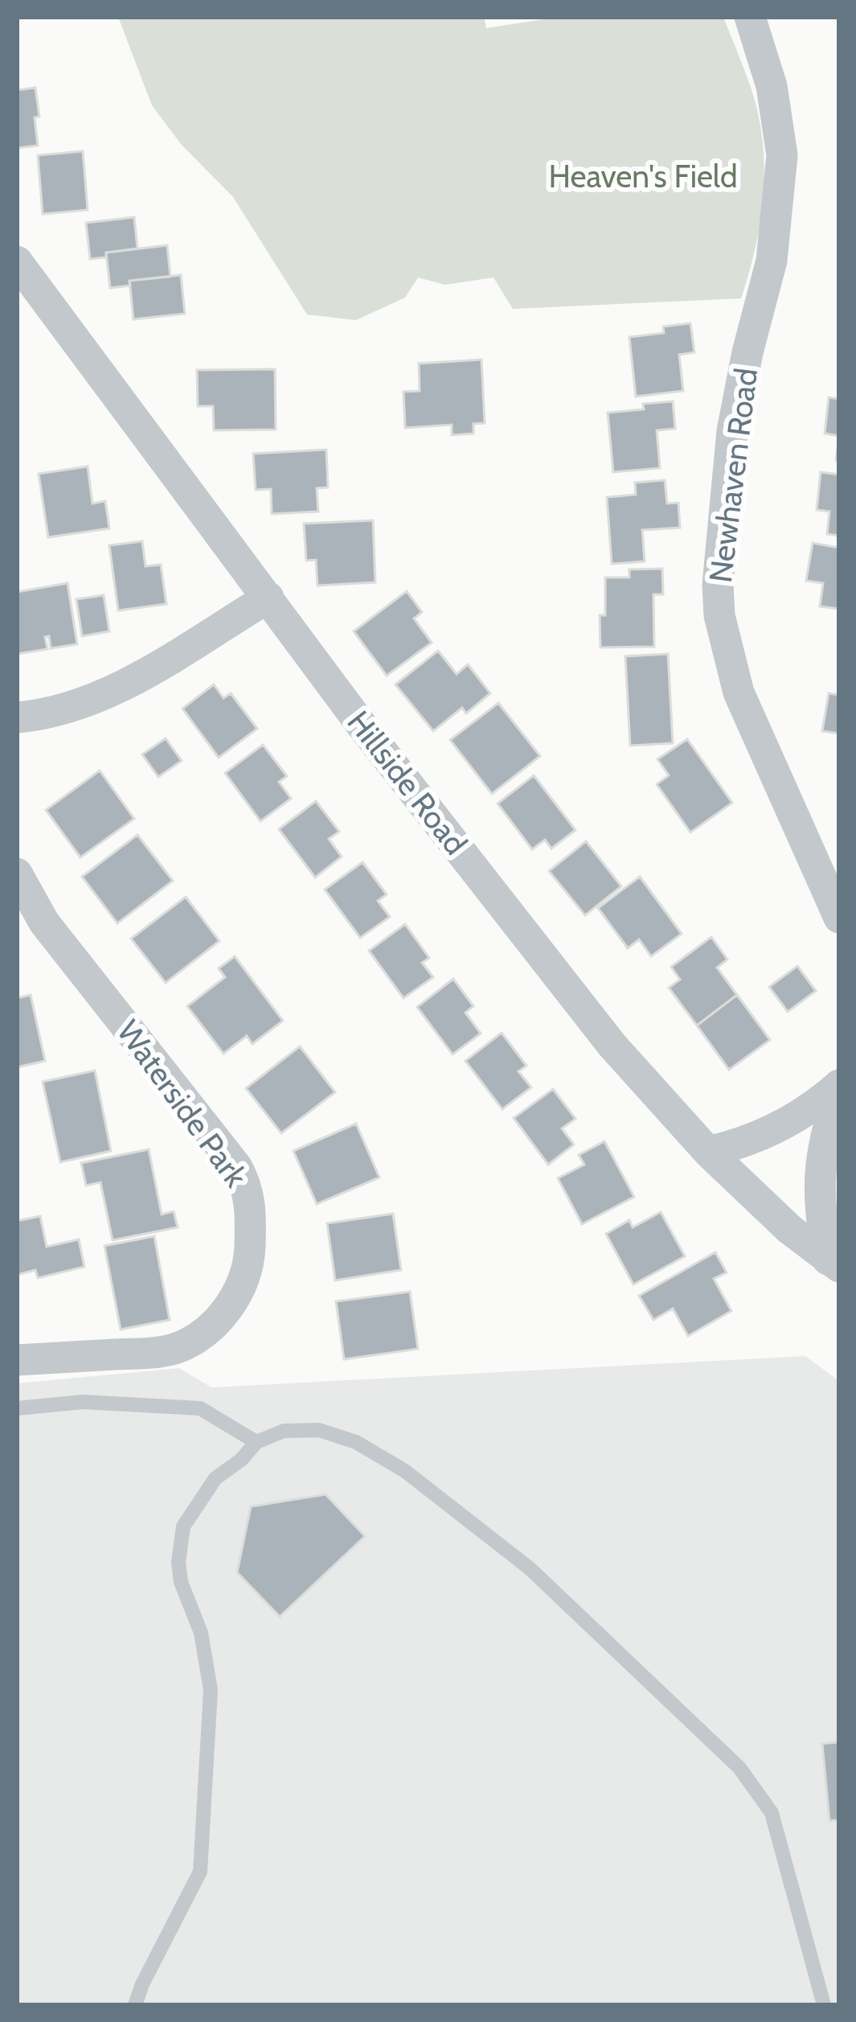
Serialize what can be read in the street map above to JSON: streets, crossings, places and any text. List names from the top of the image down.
{
  "streets": {
    "street": ["Newhaven Road", "Hillside Road", "Waterside Park"]
  },
  "parks": ["Heaven's Field"]
}
